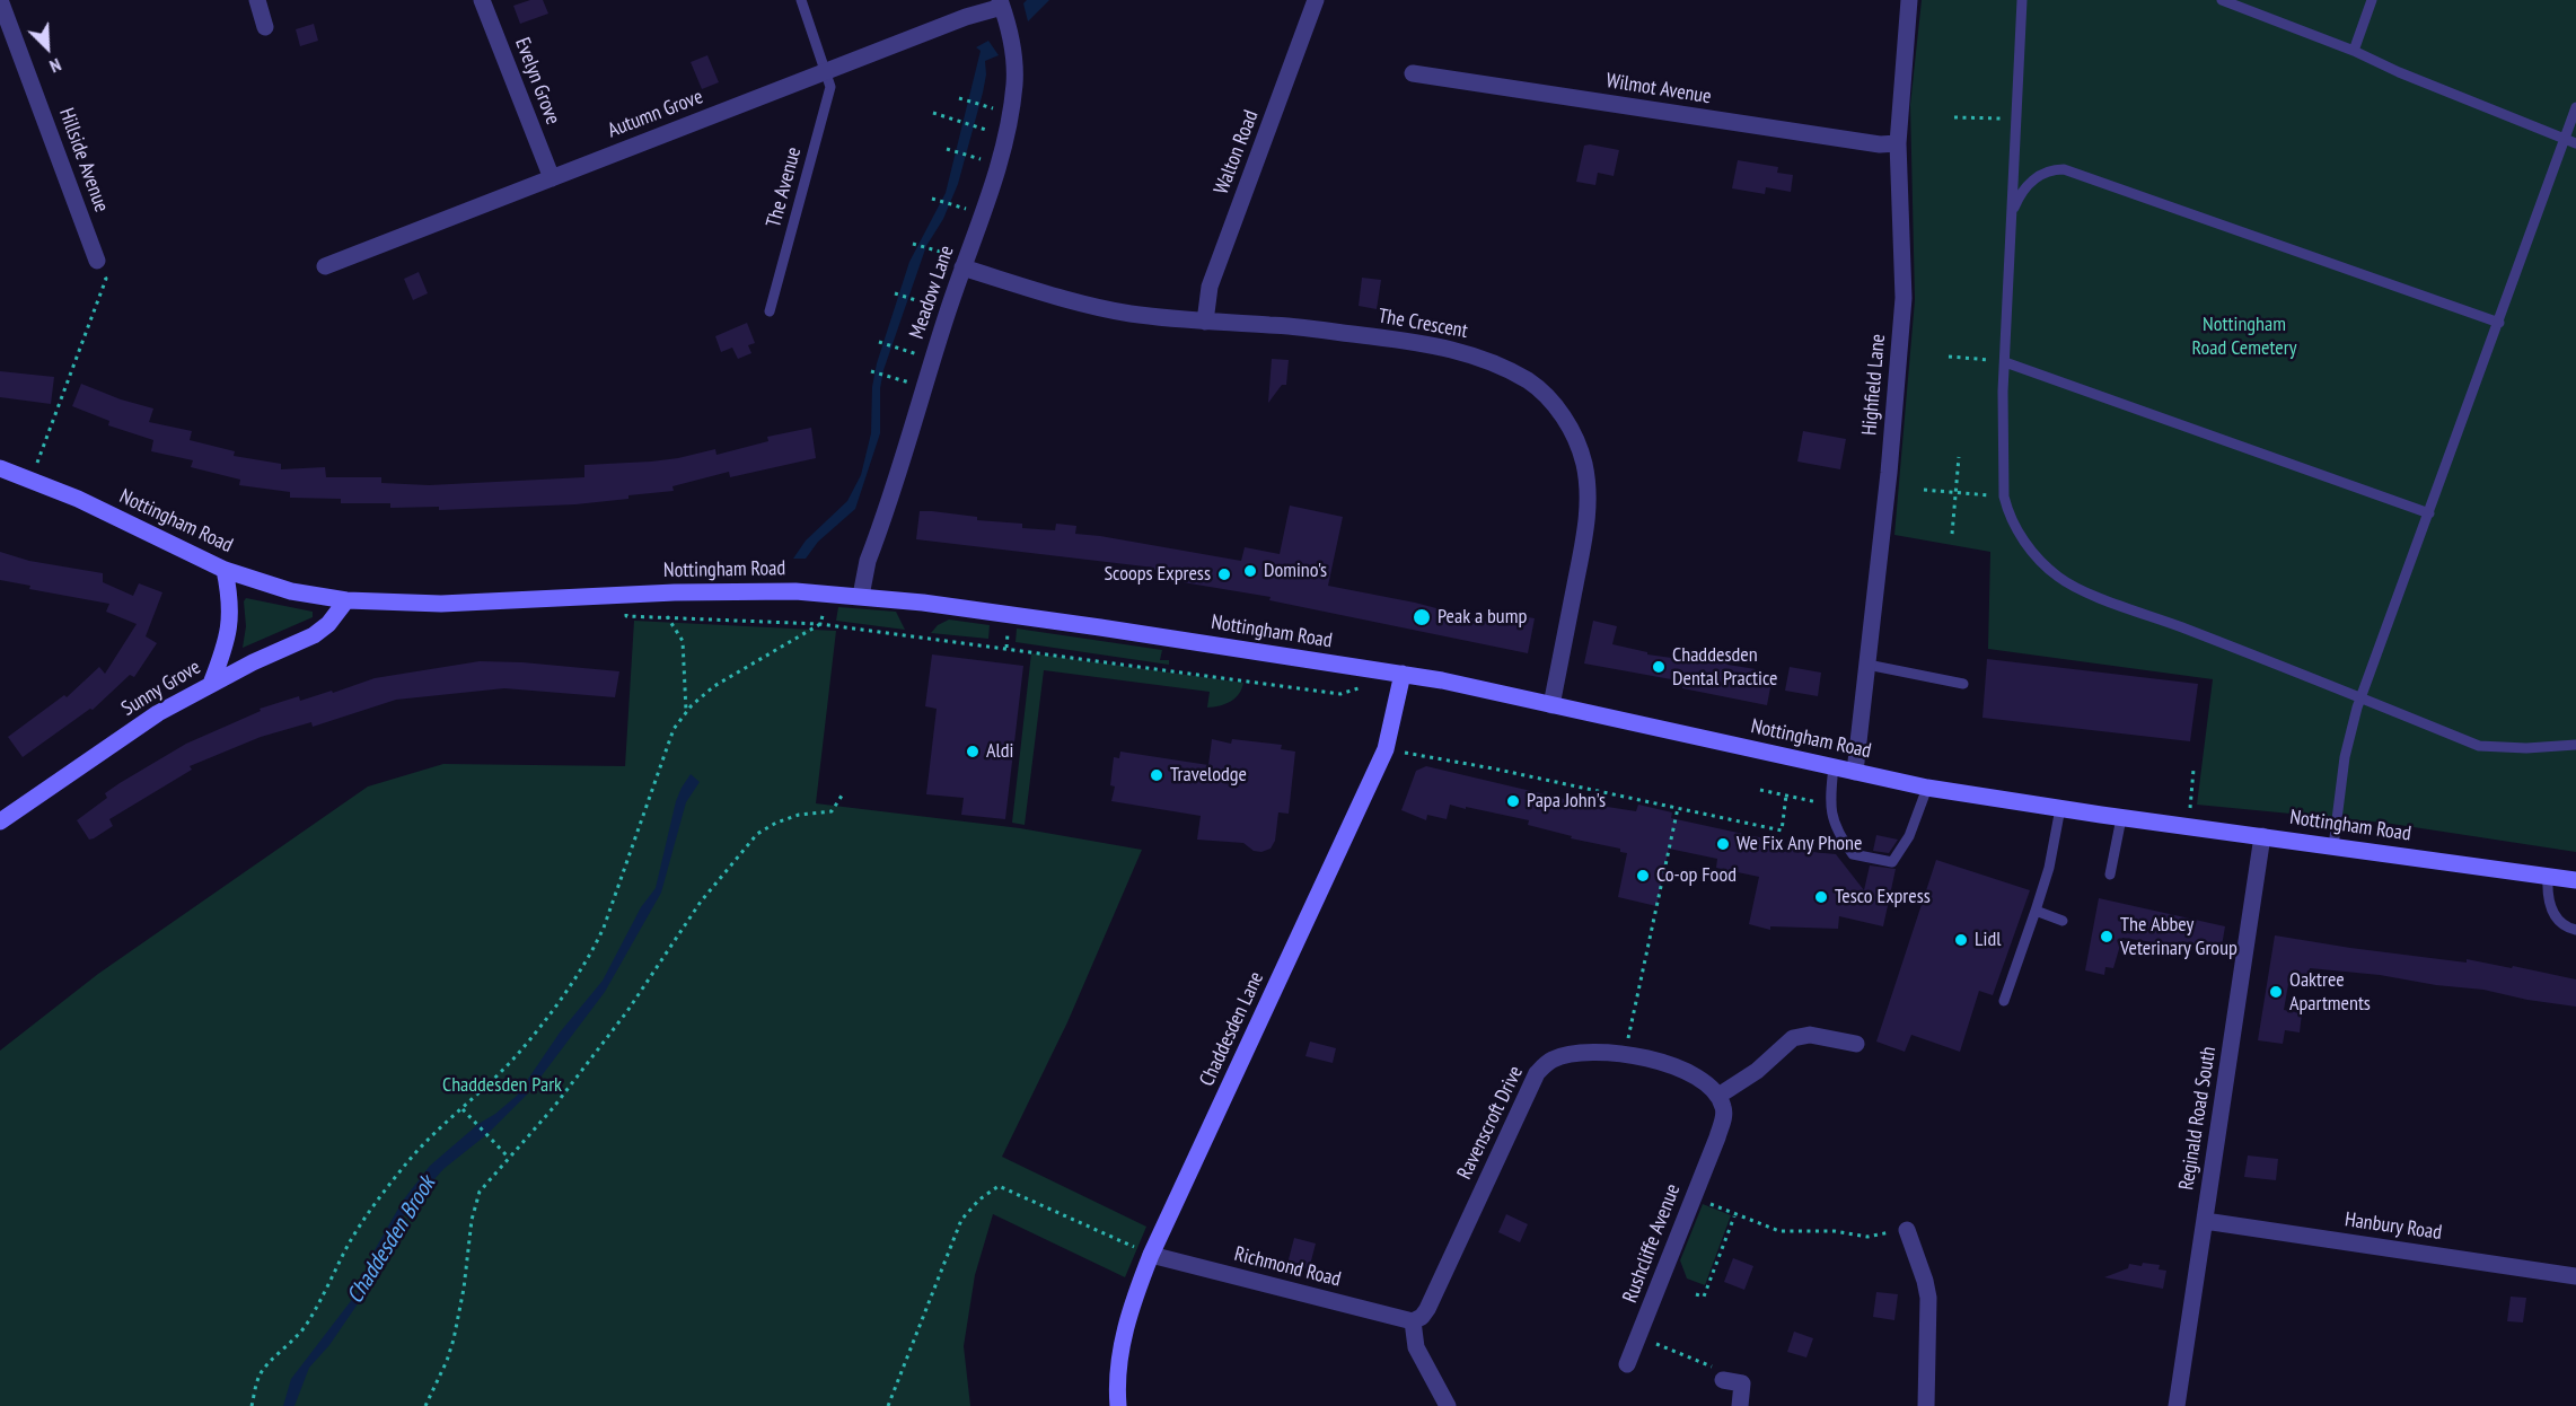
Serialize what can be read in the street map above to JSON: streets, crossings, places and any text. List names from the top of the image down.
{
  "streets": {
    "street": [
      "Evelyn Grove",
      "Wilmot Avenue",
      "Autumn Grove",
      "Walton Road",
      "Hillside Avenue",
      "Meadow Lane",
      "The Crescent",
      "Highfield Lane",
      "Nottingham Road",
      "Sunny Grove",
      "Chaddesden Lane",
      "Reginald Road South",
      "Ravenscroft Drive",
      "Hanbury Road",
      "Rushcliffe Avenue",
      "Richmond Road"
    ],
    "lane": ["The Avenue"]
  },
  "crossings": [
    ["Evelyn Grove", "Autumn Grove"],
    ["Wilmot Avenue", "Highfield Lane"],
    ["Autumn Grove", "The Avenue"],
    ["Autumn Grove", "Meadow Lane"],
    ["Walton Road", "The Crescent"],
    ["Meadow Lane", "The Crescent"],
    ["Meadow Lane", "Nottingham Road"],
    ["The Crescent", "Nottingham Road"],
    ["Highfield Lane", "Nottingham Road"],
    ["Nottingham Road", "Sunny Grove"],
    ["Nottingham Road", "Chaddesden Lane"],
    ["Nottingham Road", "Reginald Road South"],
    ["Chaddesden Lane", "Richmond Road"],
    ["Reginald Road South", "Hanbury Road"],
    ["Ravenscroft Drive", "Rushcliffe Avenue"],
    ["Ravenscroft Drive", "Richmond Road"]
  ],
  "water": ["Chaddesden Brook"],
  "parks": ["Nottingham Road Cemetery", "Chaddesden Park"],
  "places": [
    "Domino's",
    "Scoops Express",
    "Peak a bump",
    "Chaddesden Dental Practice",
    "Aldi",
    "Travelodge",
    "Papa John's",
    "We Fix Any Phone",
    "Co-op Food",
    "Tesco Express",
    "The Abbey Veterinary Group",
    "Lidl",
    "Oaktree Apartments"
  ],
  "north": "bottom right"
}
